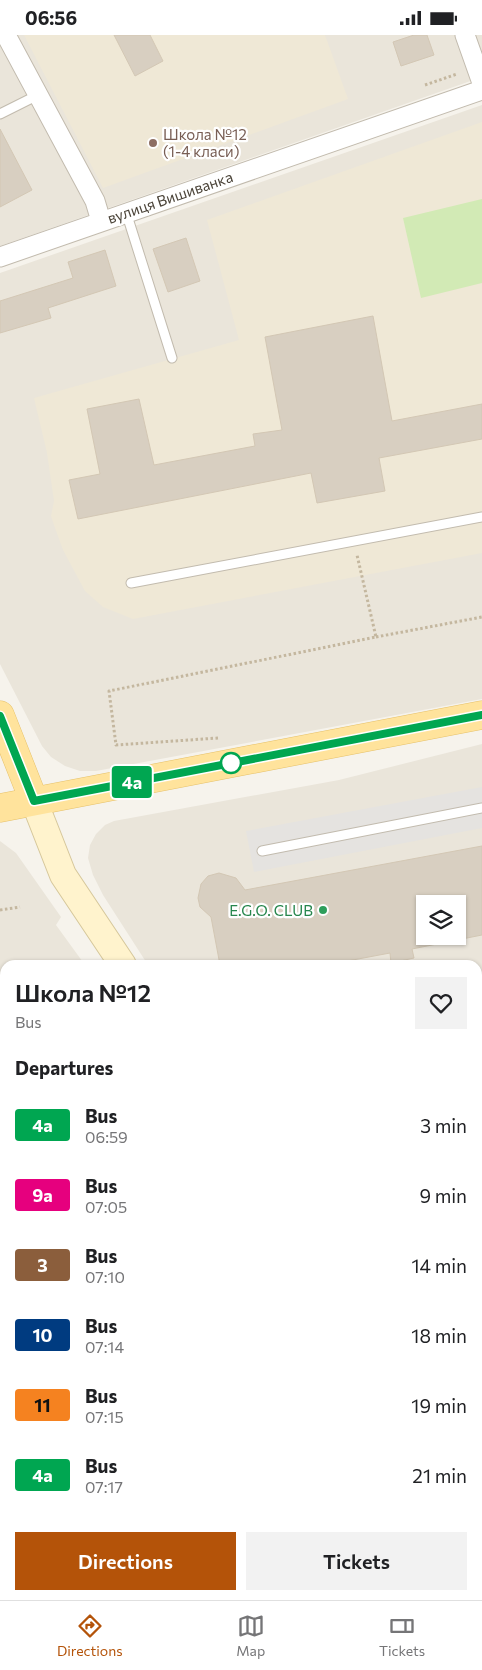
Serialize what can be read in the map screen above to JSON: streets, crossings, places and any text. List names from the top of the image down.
{
  "streets": {
    "street": ["вулиця Вишиванка"]
  },
  "places": ["Школа №12 (1-4 класи)", "E.G.O. CLUB"],
  "lines": ["bus line 4а"],
  "page": {
    "status": "06:56",
    "on_map": "4а",
    "heading": [
      ["Школа №12", "Bus"],
      "Departures"
    ],
    "list": [
      {
        "mark": "4а",
        "name": "Bus",
        "note": "06:59",
        "value": "3 min"
      },
      {
        "mark": "9а",
        "name": "Bus",
        "note": "07:05",
        "value": "9 min"
      },
      {
        "mark": "3",
        "name": "Bus",
        "note": "07:10",
        "value": "14 min"
      },
      {
        "mark": "10",
        "name": "Bus",
        "note": "07:14",
        "value": "18 min"
      },
      {
        "mark": "11",
        "name": "Bus",
        "note": "07:15",
        "value": "19 min"
      },
      {
        "mark": "4а",
        "name": "Bus",
        "note": "07:17",
        "value": "21 min"
      }
    ],
    "buttons": ["Directions", "Tickets"],
    "tabs": ["Directions", "Map", "Tickets"]
  }
}
